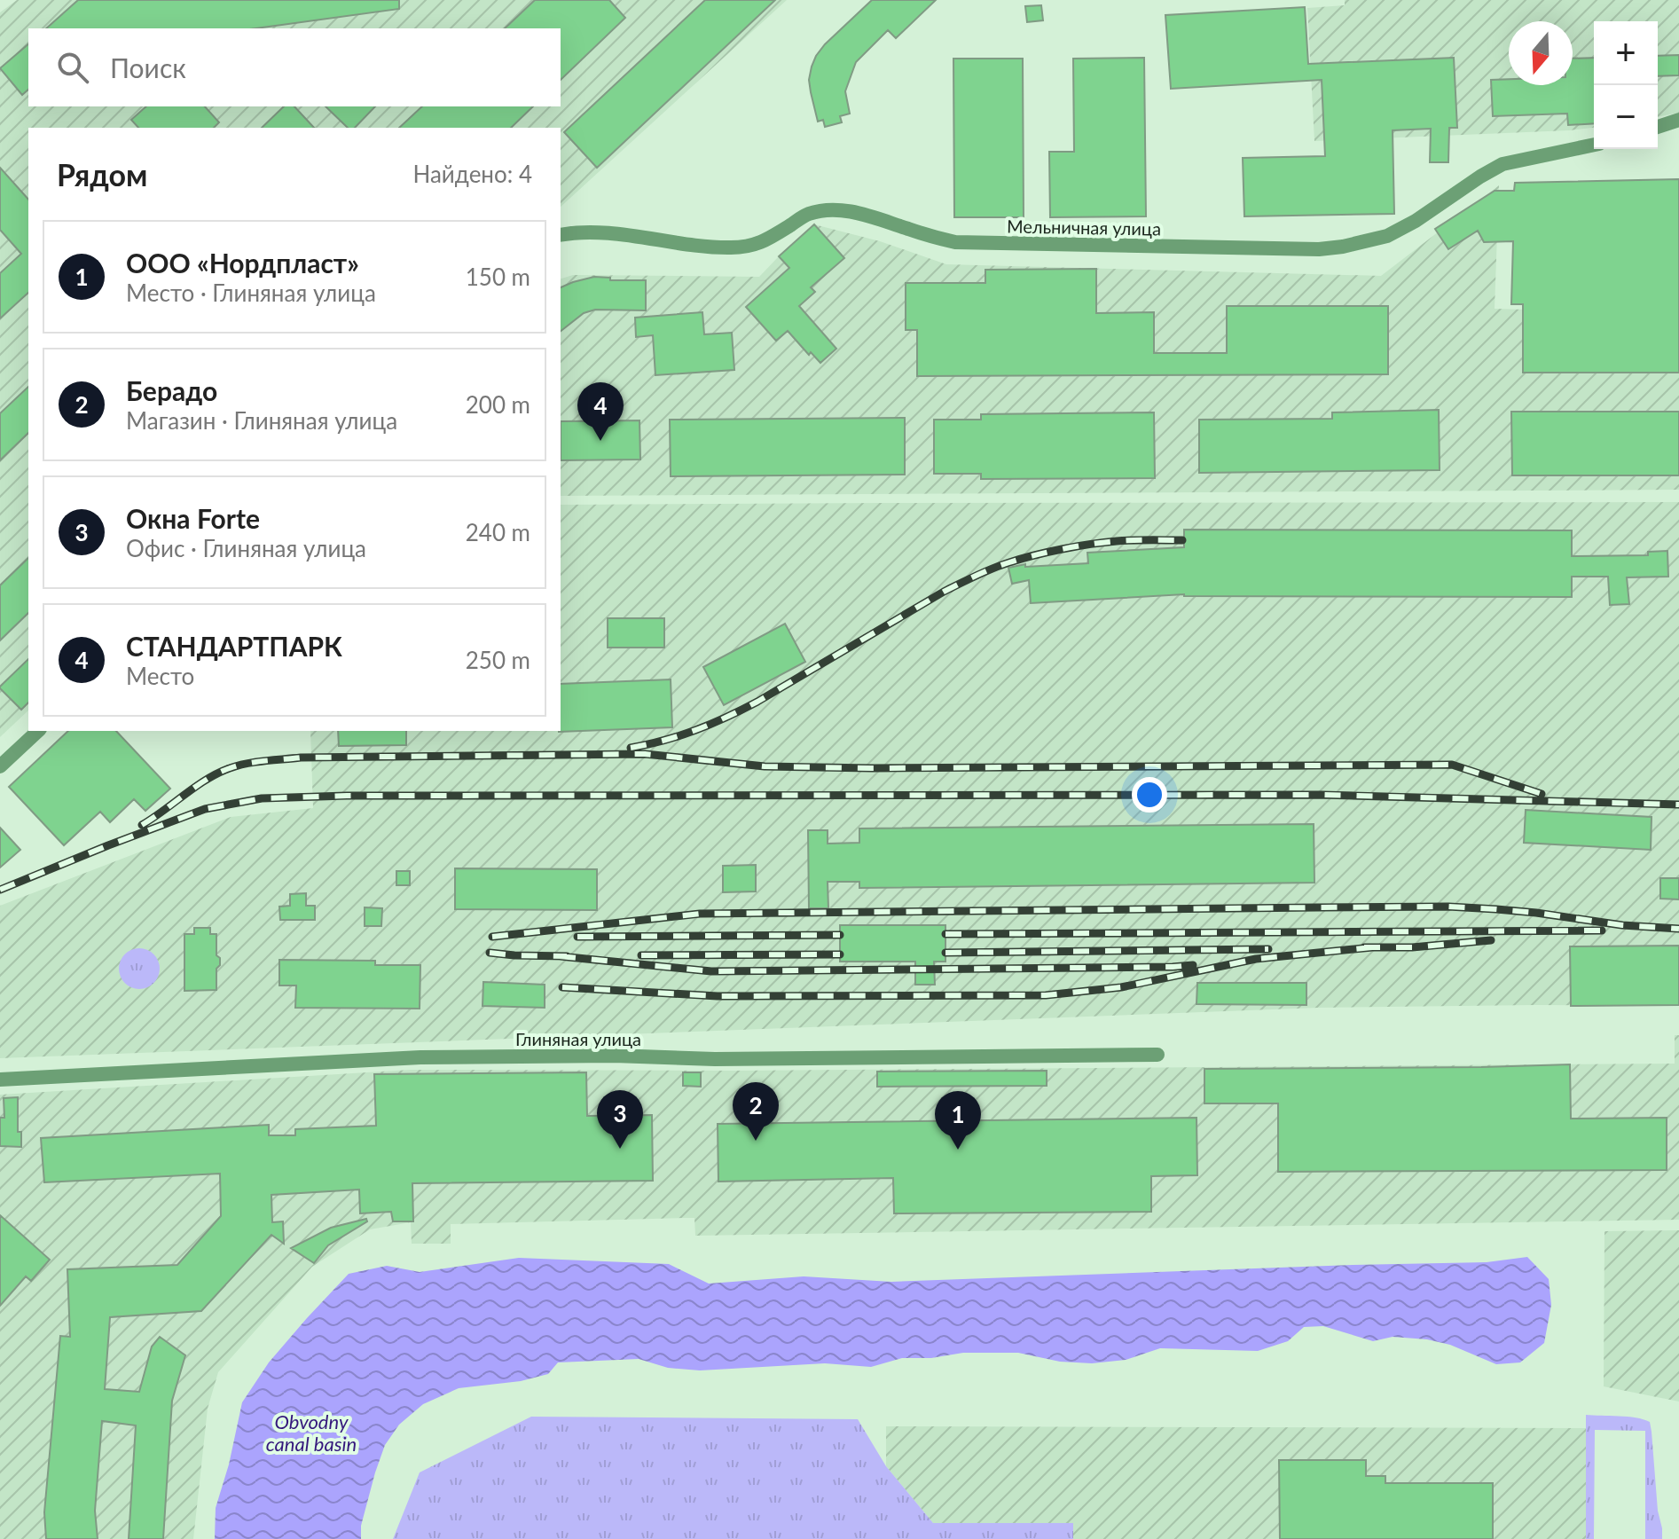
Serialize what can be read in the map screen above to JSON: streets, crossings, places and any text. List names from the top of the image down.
{
  "streets": {
    "street": ["Мельничная улица", "Глиняная улица"]
  },
  "water": ["Obvodny canal basin"],
  "north": "bottom",
  "page": {
    "map_buttons": ["+", "−"],
    "search": "Поиск",
    "heading": ["Рядом", "Найдено: 4"],
    "list": [
      {
        "mark": "1",
        "name": "ООО «Нордпласт»",
        "note": "Место · Глиняная улица",
        "value": "150 m"
      },
      {
        "mark": "2",
        "name": "Берадо",
        "note": "Магазин · Глиняная улица",
        "value": "200 m"
      },
      {
        "mark": "3",
        "name": "Окна Forte",
        "note": "Офис · Глиняная улица",
        "value": "240 m"
      },
      {
        "mark": "4",
        "name": "СТАНДАРТПАРК",
        "note": "Место",
        "value": "250 m"
      }
    ],
    "pins": [
      "4",
      "2",
      "3",
      "1"
    ]
  }
}
